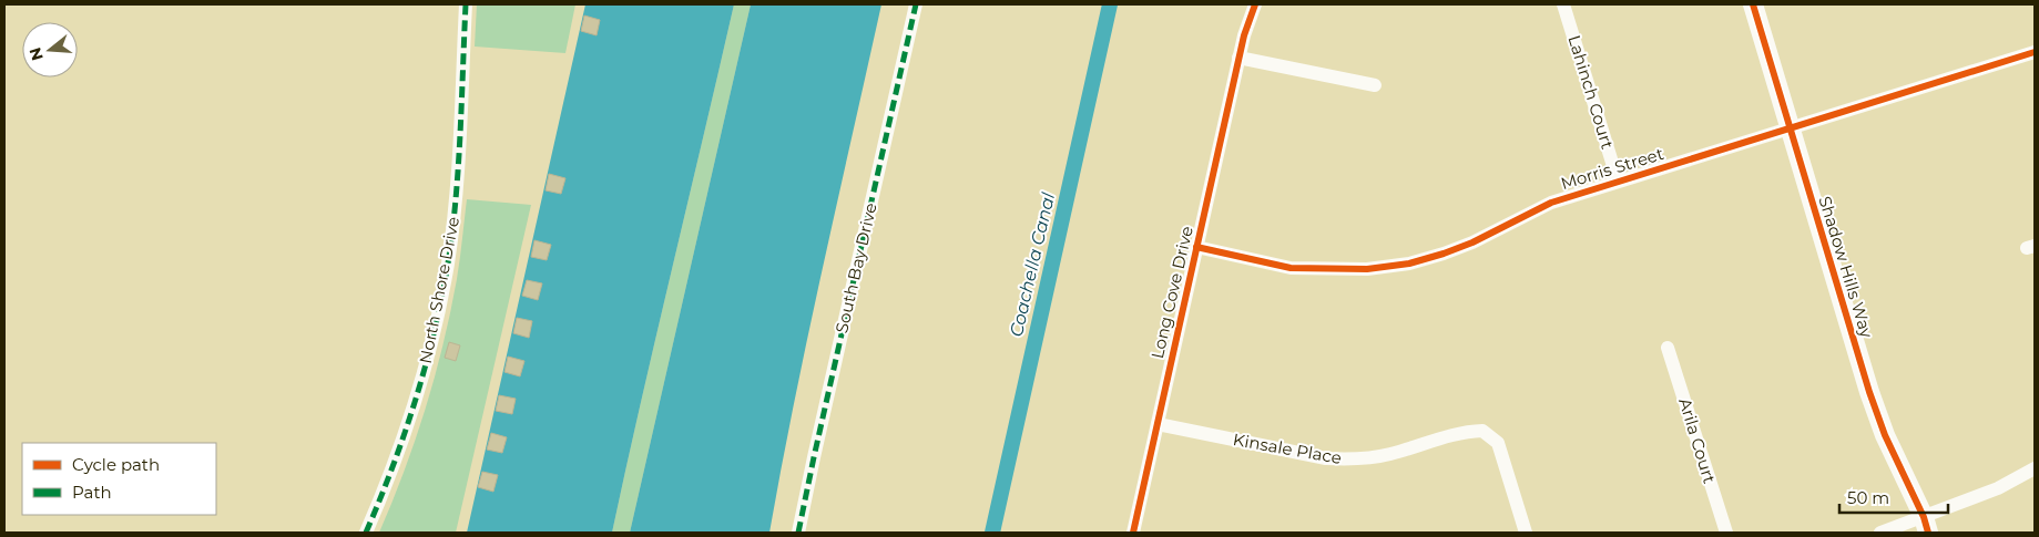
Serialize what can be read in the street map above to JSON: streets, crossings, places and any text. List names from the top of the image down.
{
  "streets": {
    "street": [
      "Lahinch Court",
      "Morris Street",
      "Shadow Hills Way",
      "South Bay Drive",
      "North Shore Drive",
      "Long Cove Drive",
      "Arila Court",
      "Kinsale Place"
    ]
  },
  "crossings": [
    ["Lahinch Court", "Morris Street"],
    ["Morris Street", "Shadow Hills Way"],
    ["Morris Street", "Long Cove Drive"],
    ["Long Cove Drive", "Kinsale Place"]
  ],
  "water": ["Coachella Canal"],
  "legend": ["Cycle path", "Path"],
  "scale_bar": "50 m",
  "north": "left"
}
